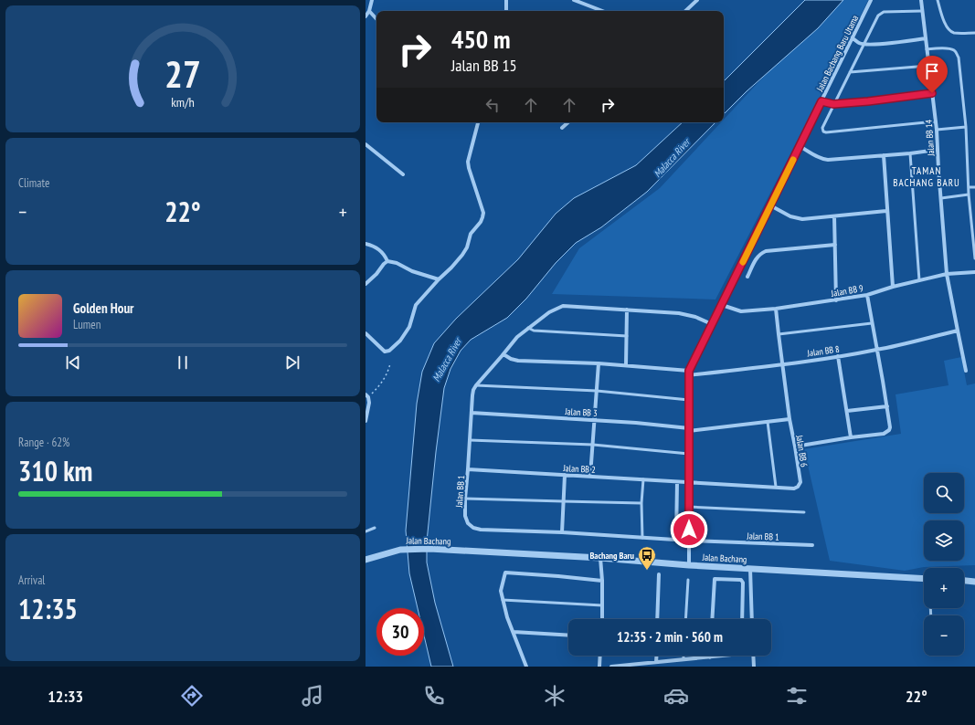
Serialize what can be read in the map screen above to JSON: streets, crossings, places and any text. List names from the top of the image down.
{
  "streets": {
    "street": [
      "Jalan Bachang Baru Utama",
      "Jalan BB 14",
      "Jalan BB 9",
      "Jalan BB 8",
      "Jalan BB 3",
      "Jalan BB 6",
      "Jalan BB 2",
      "Jalan BB 1",
      "Jalan Bachang"
    ]
  },
  "crossings": [
    ["Jalan Bachang Baru Utama", "Jalan BB 9"],
    ["Jalan Bachang Baru Utama", "Jalan BB 8"],
    ["Jalan Bachang Baru Utama", "Jalan BB 3"],
    ["Jalan Bachang Baru Utama", "Jalan BB 6"],
    ["Jalan Bachang Baru Utama", "Jalan BB 2"],
    ["Jalan Bachang Baru Utama", "Jalan BB 1"],
    ["Jalan Bachang Baru Utama", "Jalan Bachang"],
    ["Jalan BB 14", "Jalan BB 9"],
    ["Jalan BB 14", "Jalan BB 8"],
    ["Jalan BB 9", "Jalan BB 6"],
    ["Jalan BB 8", "Jalan BB 6"],
    ["Jalan BB 3", "Jalan BB 6"],
    ["Jalan BB 3", "Jalan BB 1"],
    ["Jalan BB 6", "Jalan BB 2"],
    ["Jalan BB 2", "Jalan BB 1"]
  ],
  "districts": ["TAMAN BACHANG BARU"],
  "water": ["Malacca River"],
  "places": {
    "bus stop": ["Bachang Baru"]
  },
  "page": {
    "turn": ["450 m", "Jalan BB 15"],
    "tile": [
      "Climate",
      ["Range · 62%", "310 km"],
      ["Arrival", "12:35"]
    ],
    "heat": ["−", "22°", "+"],
    "song": ["Golden Hour", "Lumen"],
    "map_buttons": ["+", "−"],
    "limit": "30",
    "trip": "12:35 · 2 min · 560 m",
    "tabs": ["12:33", "22°"],
    "gauge": ["27", "km/h"]
  }
}
